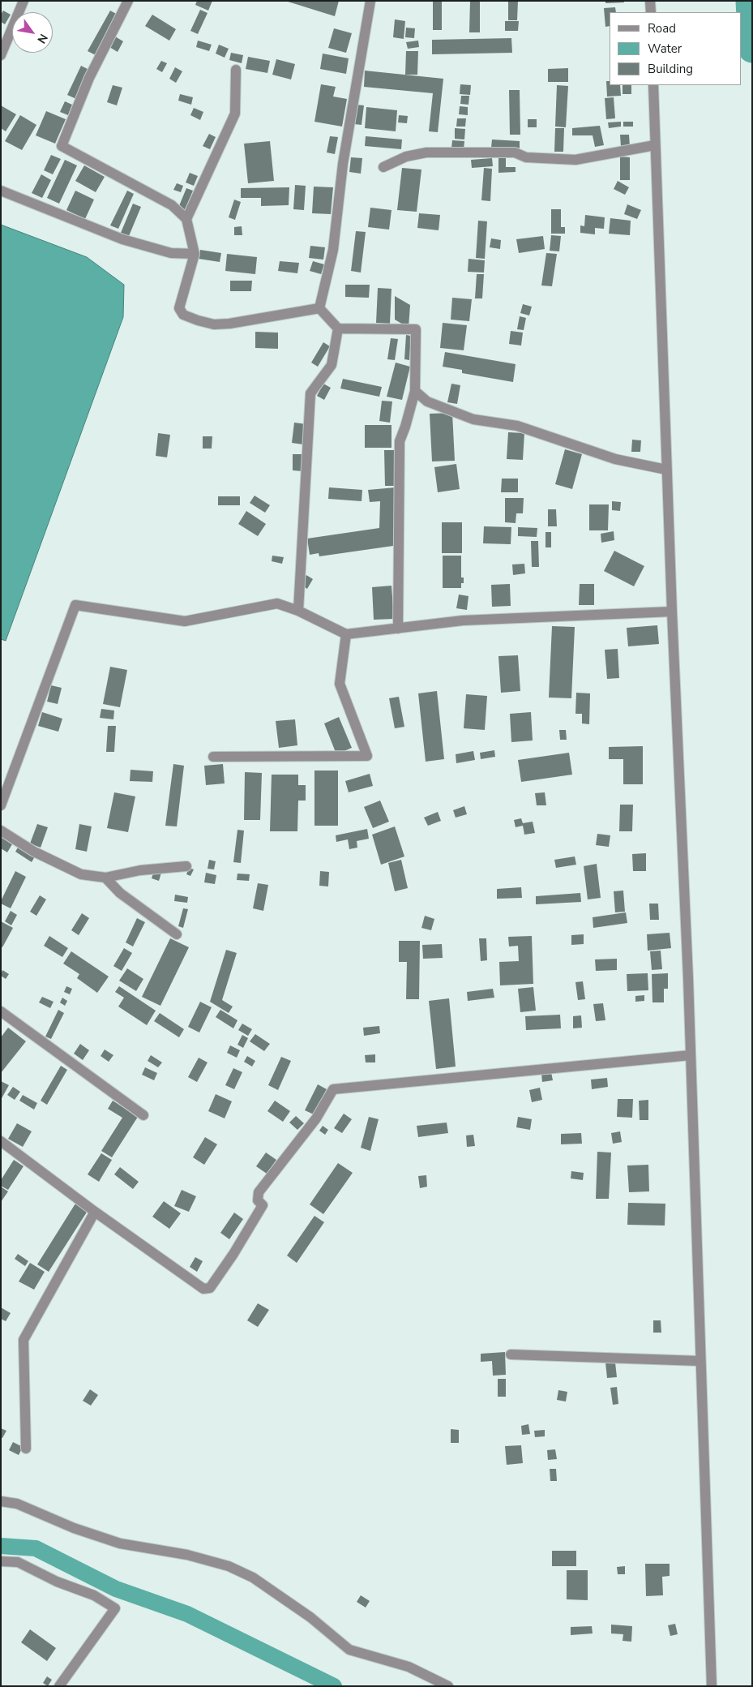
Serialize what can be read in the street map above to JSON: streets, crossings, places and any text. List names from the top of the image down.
{
  "legend": ["Road", "Water", "Building"],
  "north": "bottom right"
}
